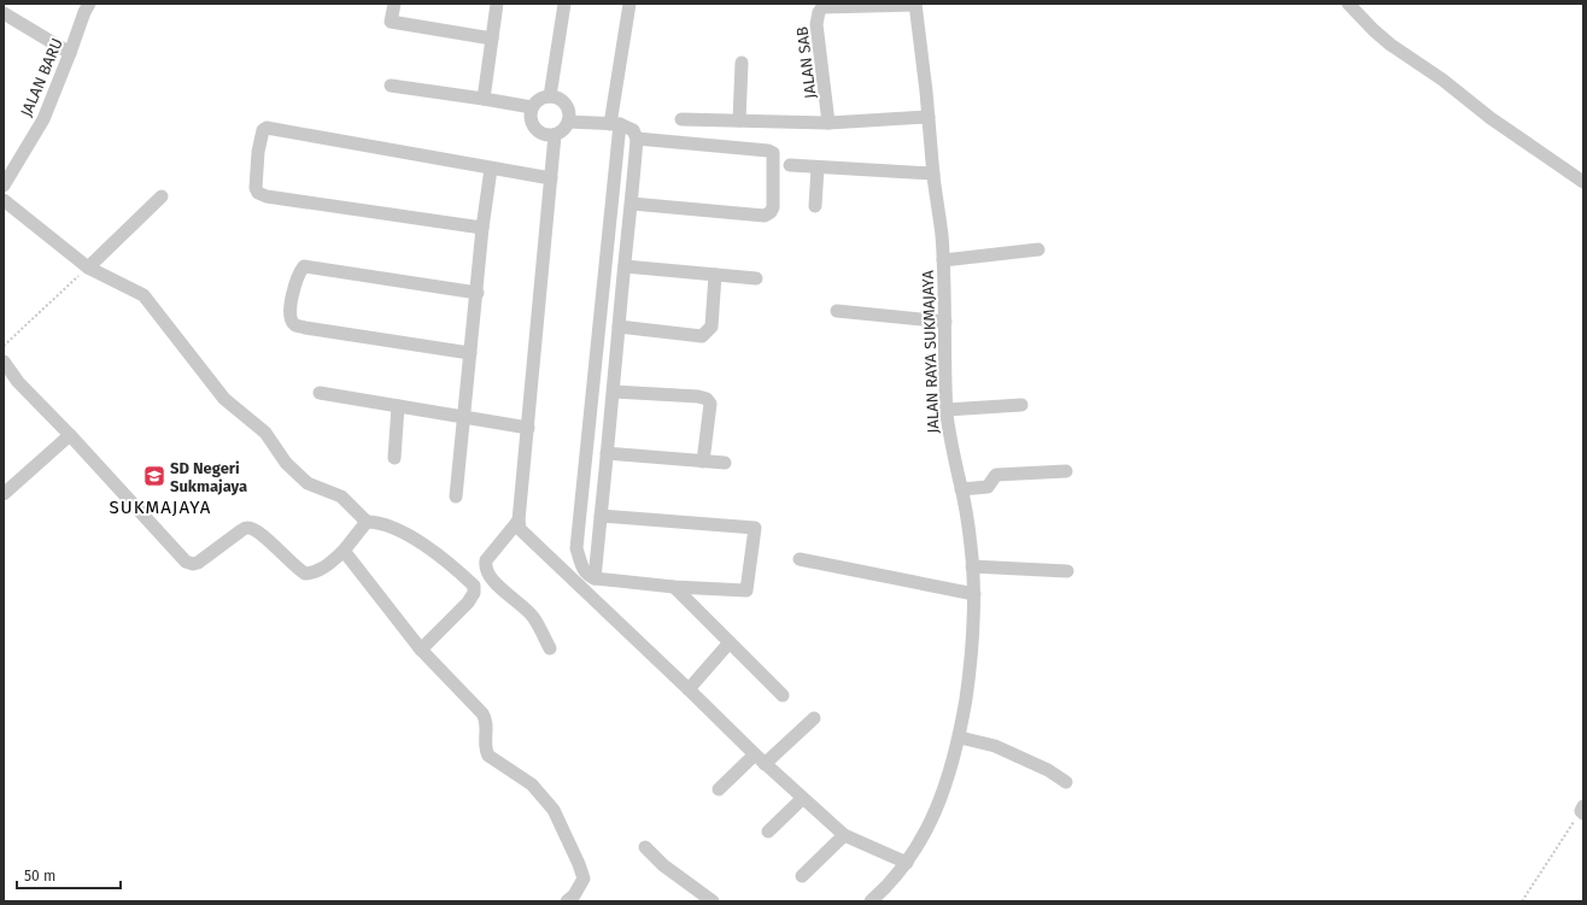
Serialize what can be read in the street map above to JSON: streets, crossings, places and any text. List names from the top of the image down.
{
  "streets": {
    "street": ["JALAN SAB", "JALAN BARU", "JALAN RAYA SUKMAJAYA"]
  },
  "crossings": [
    ["JALAN SAB", "JALAN RAYA SUKMAJAYA"]
  ],
  "districts": ["SUKMAJAYA"],
  "places": {
    "school or university": ["SD Negeri Sukmajaya"]
  },
  "scale_bar": "50 m"
}
